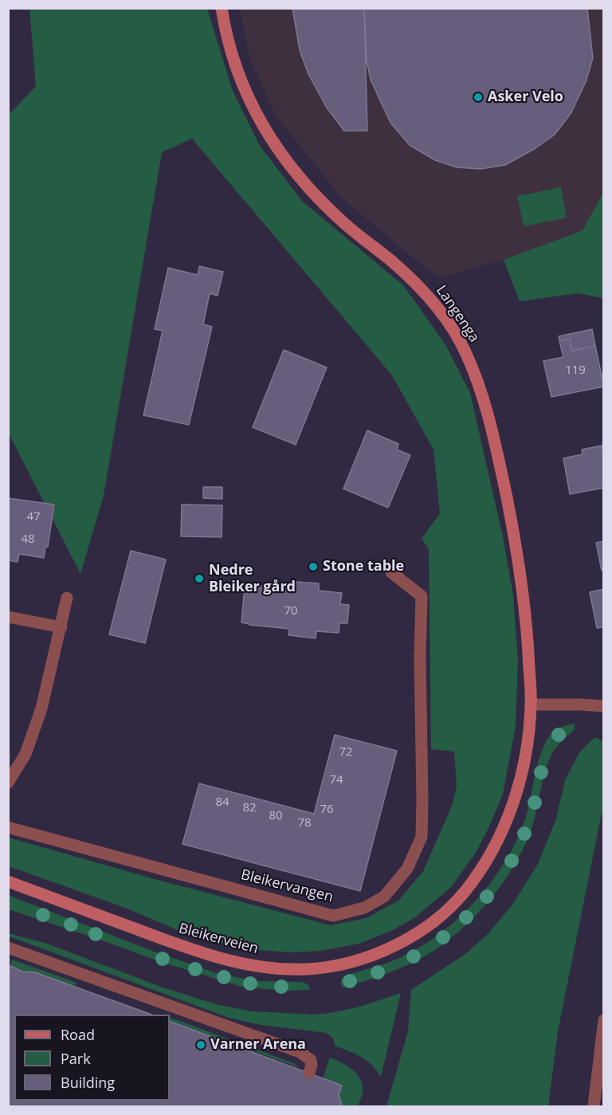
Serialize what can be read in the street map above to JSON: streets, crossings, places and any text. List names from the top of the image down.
{
  "streets": {
    "main road": ["Langenga", "Bleikerveien"],
    "street": ["Bleikervangen"]
  },
  "crossings": [
    ["Langenga", "Bleikerveien"]
  ],
  "places": [
    "Asker Velo",
    "Stone table",
    "Nedre Bleiker gård",
    "Varner Arena"
  ],
  "house_numbers": [
    "119",
    "47",
    "48",
    "70",
    "72",
    "74",
    "84",
    "82",
    "76",
    "80",
    "78"
  ],
  "legend": ["Road", "Park", "Building"]
}
